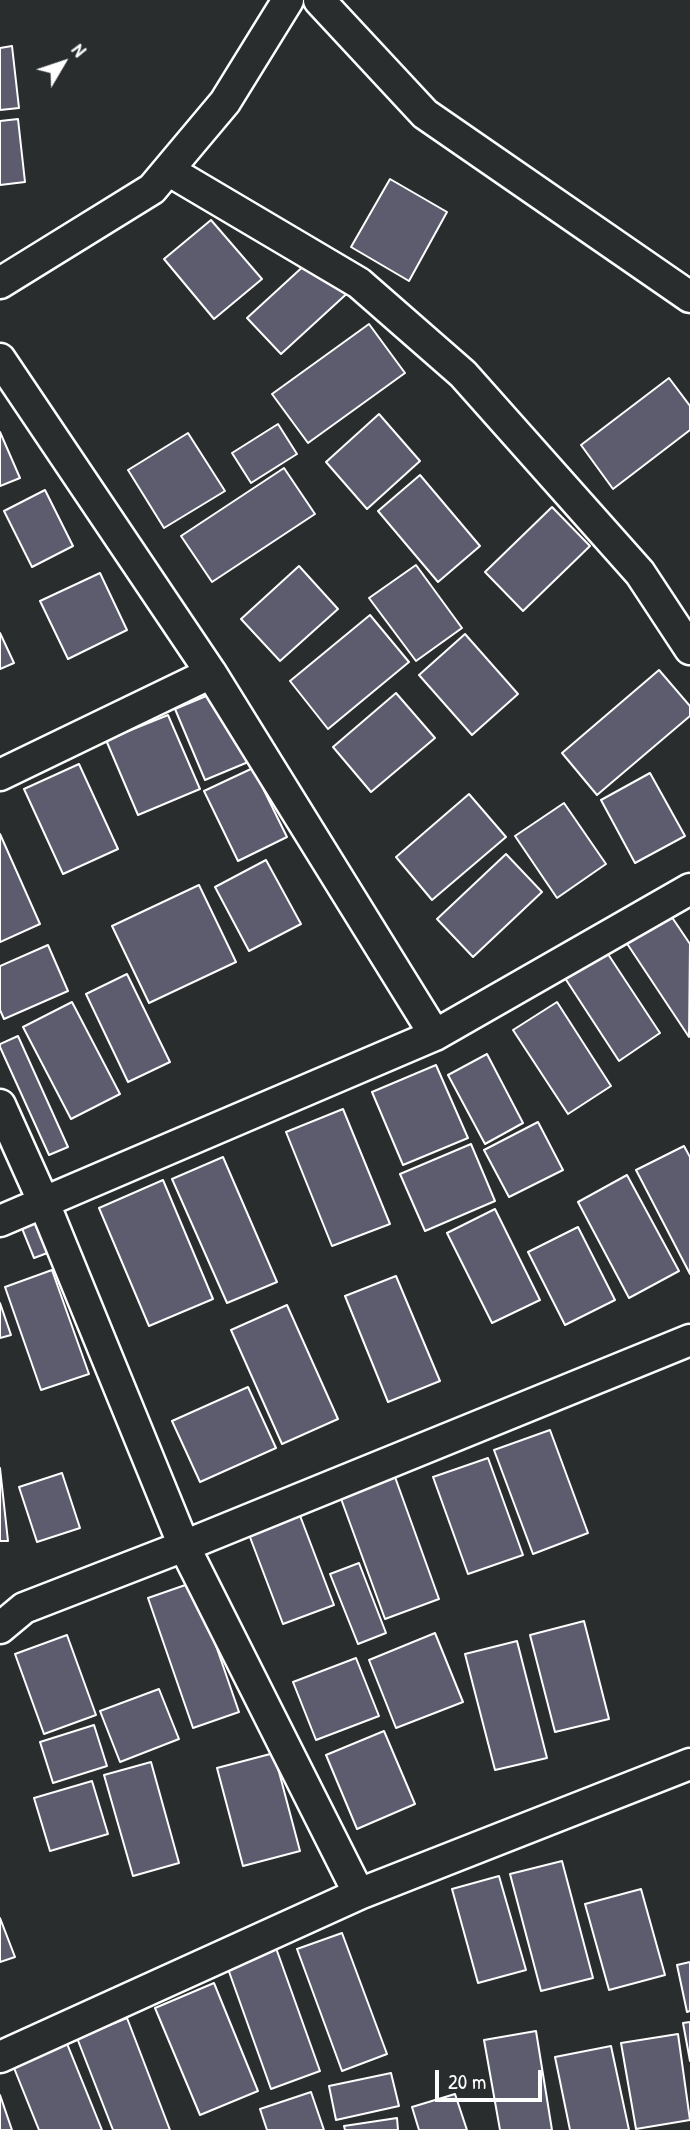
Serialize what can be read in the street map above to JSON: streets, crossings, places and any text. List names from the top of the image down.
{
  "scale_bar": "20 m",
  "north": "top right"
}
